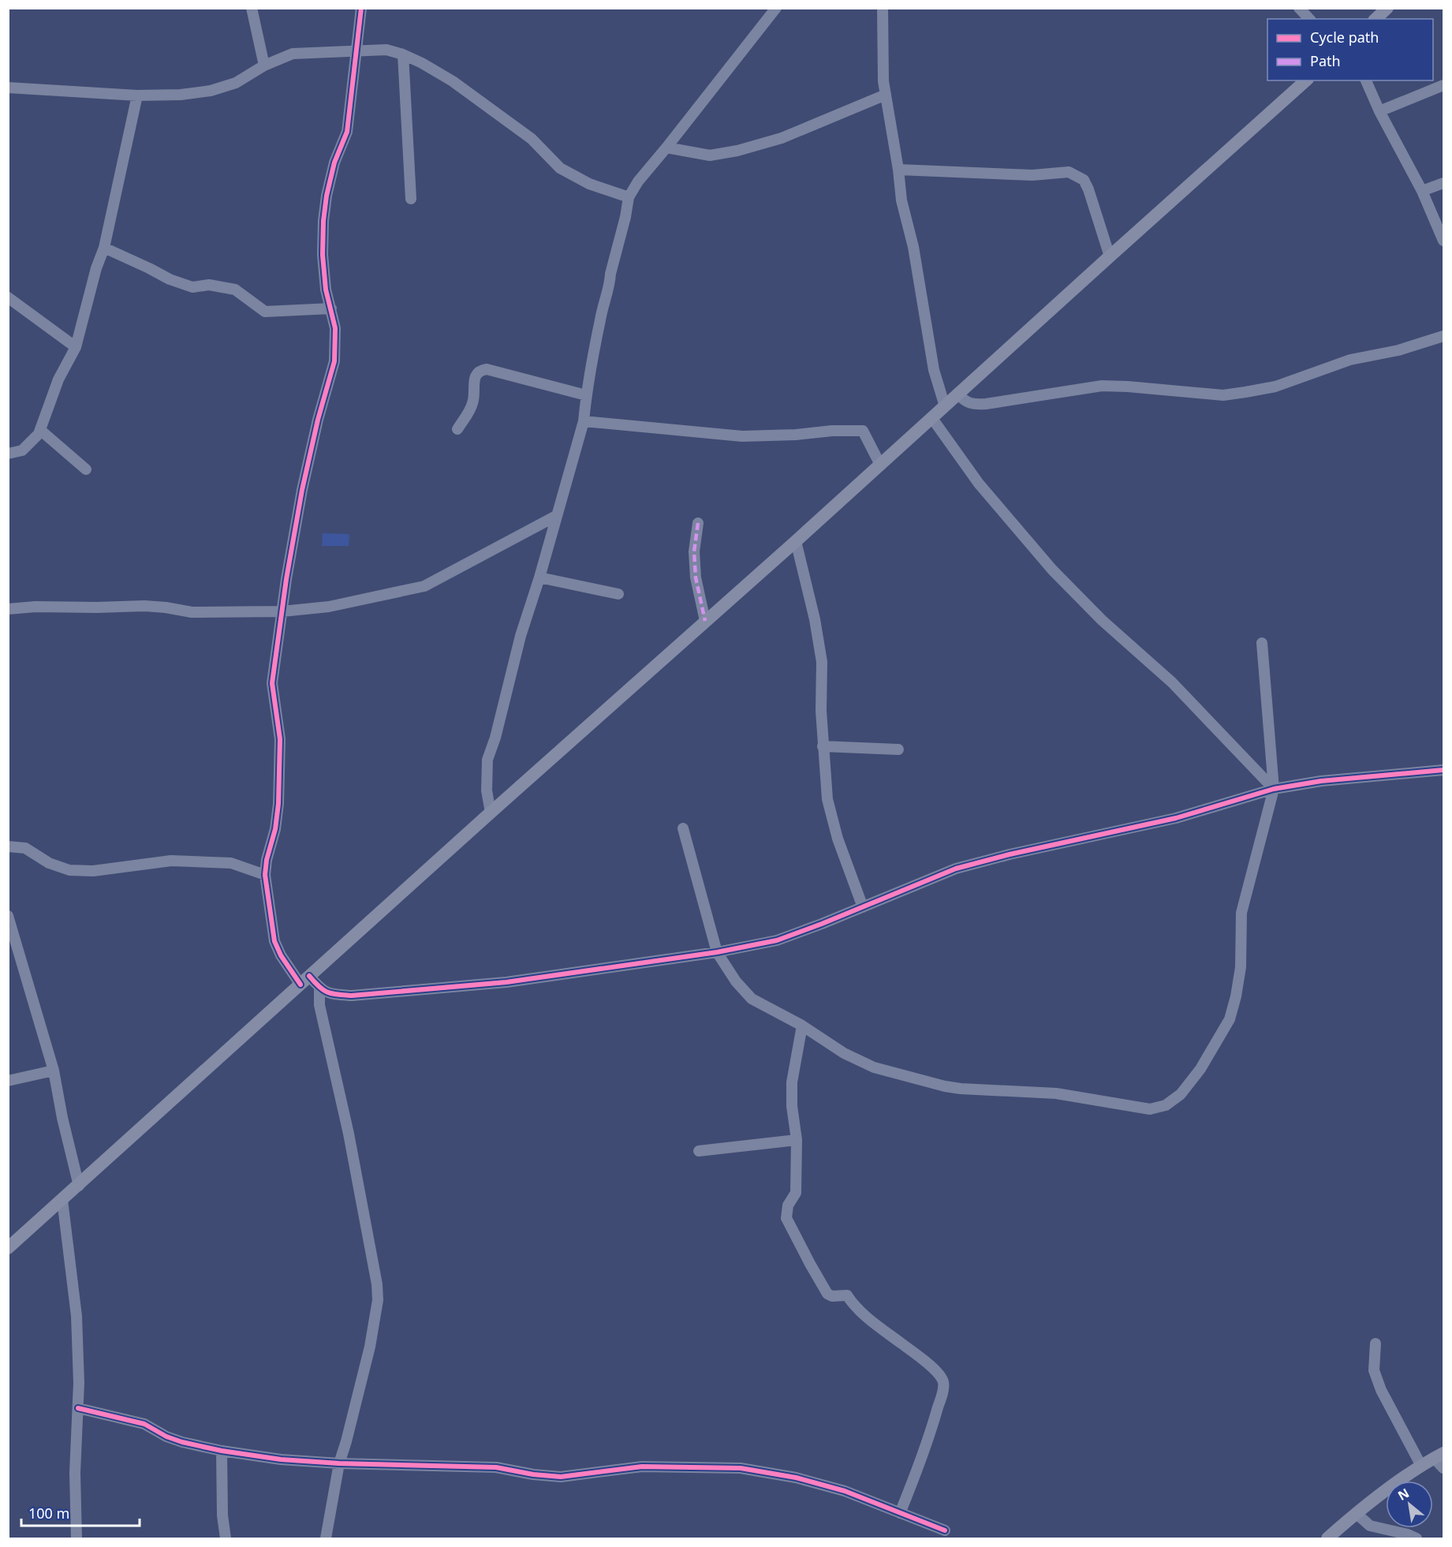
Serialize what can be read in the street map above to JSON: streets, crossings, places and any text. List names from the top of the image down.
{
  "legend": ["Cycle path", "Path"],
  "scale_bar": "100 m",
  "north": "top left"
}
